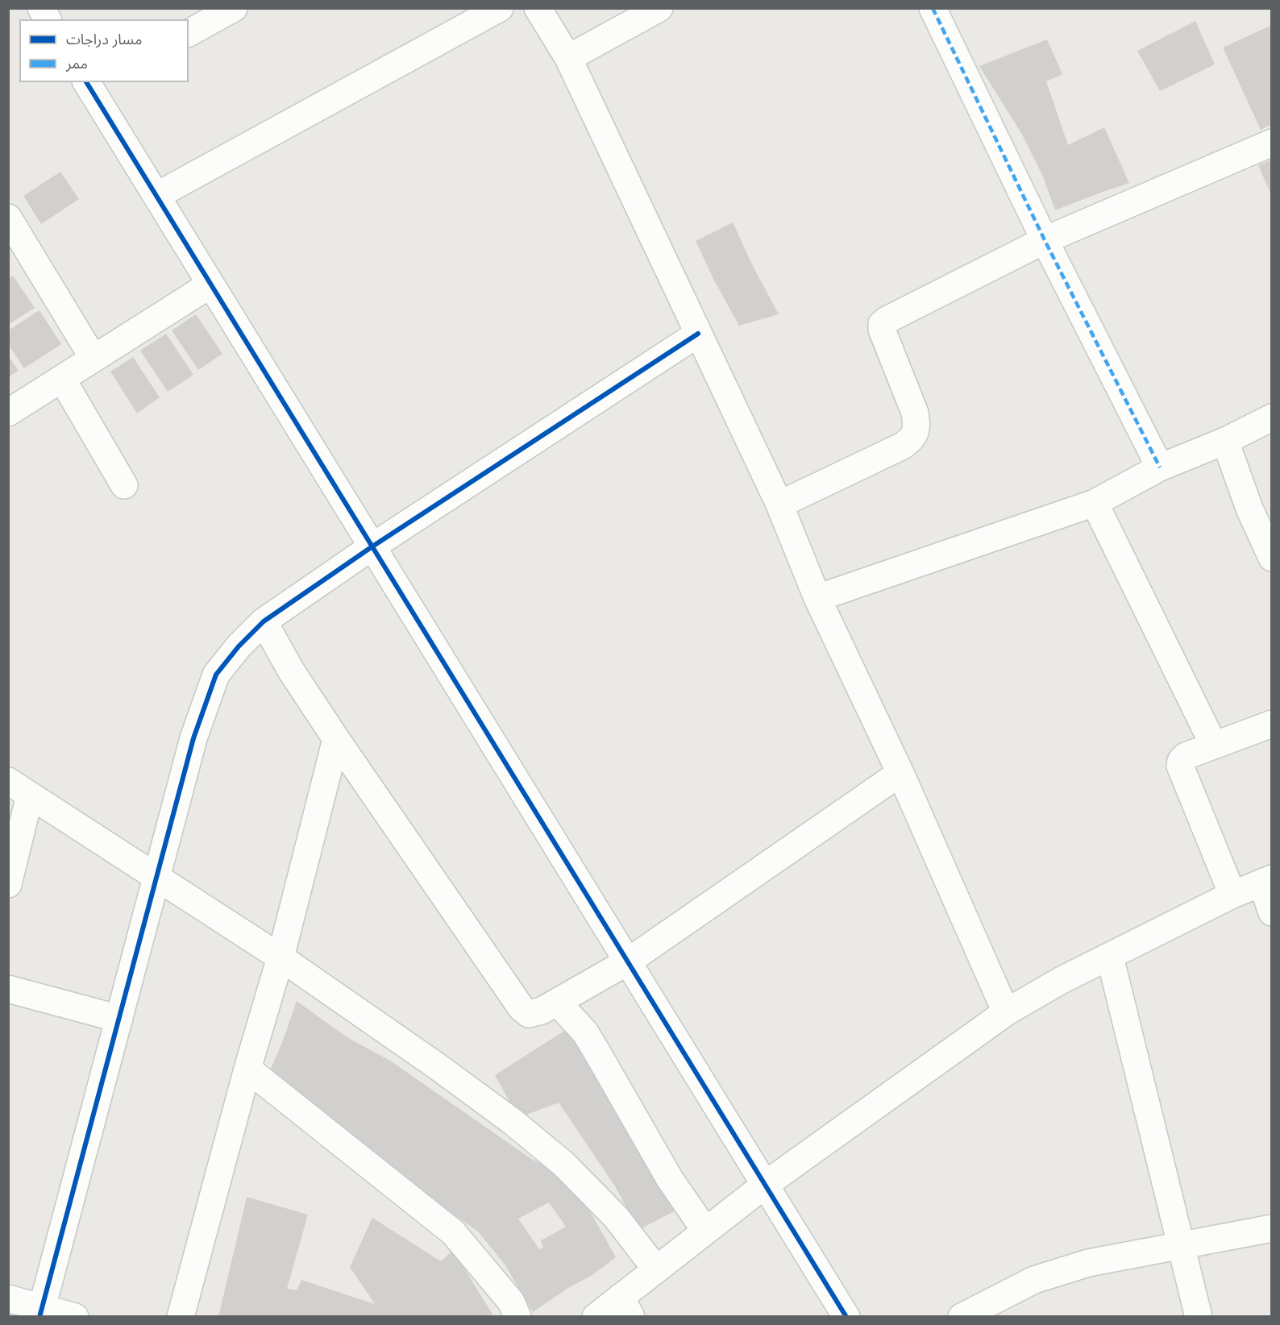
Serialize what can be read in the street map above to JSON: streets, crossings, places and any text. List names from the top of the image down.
{
  "legend": ["مسار دراجات", "ممر"]
}
